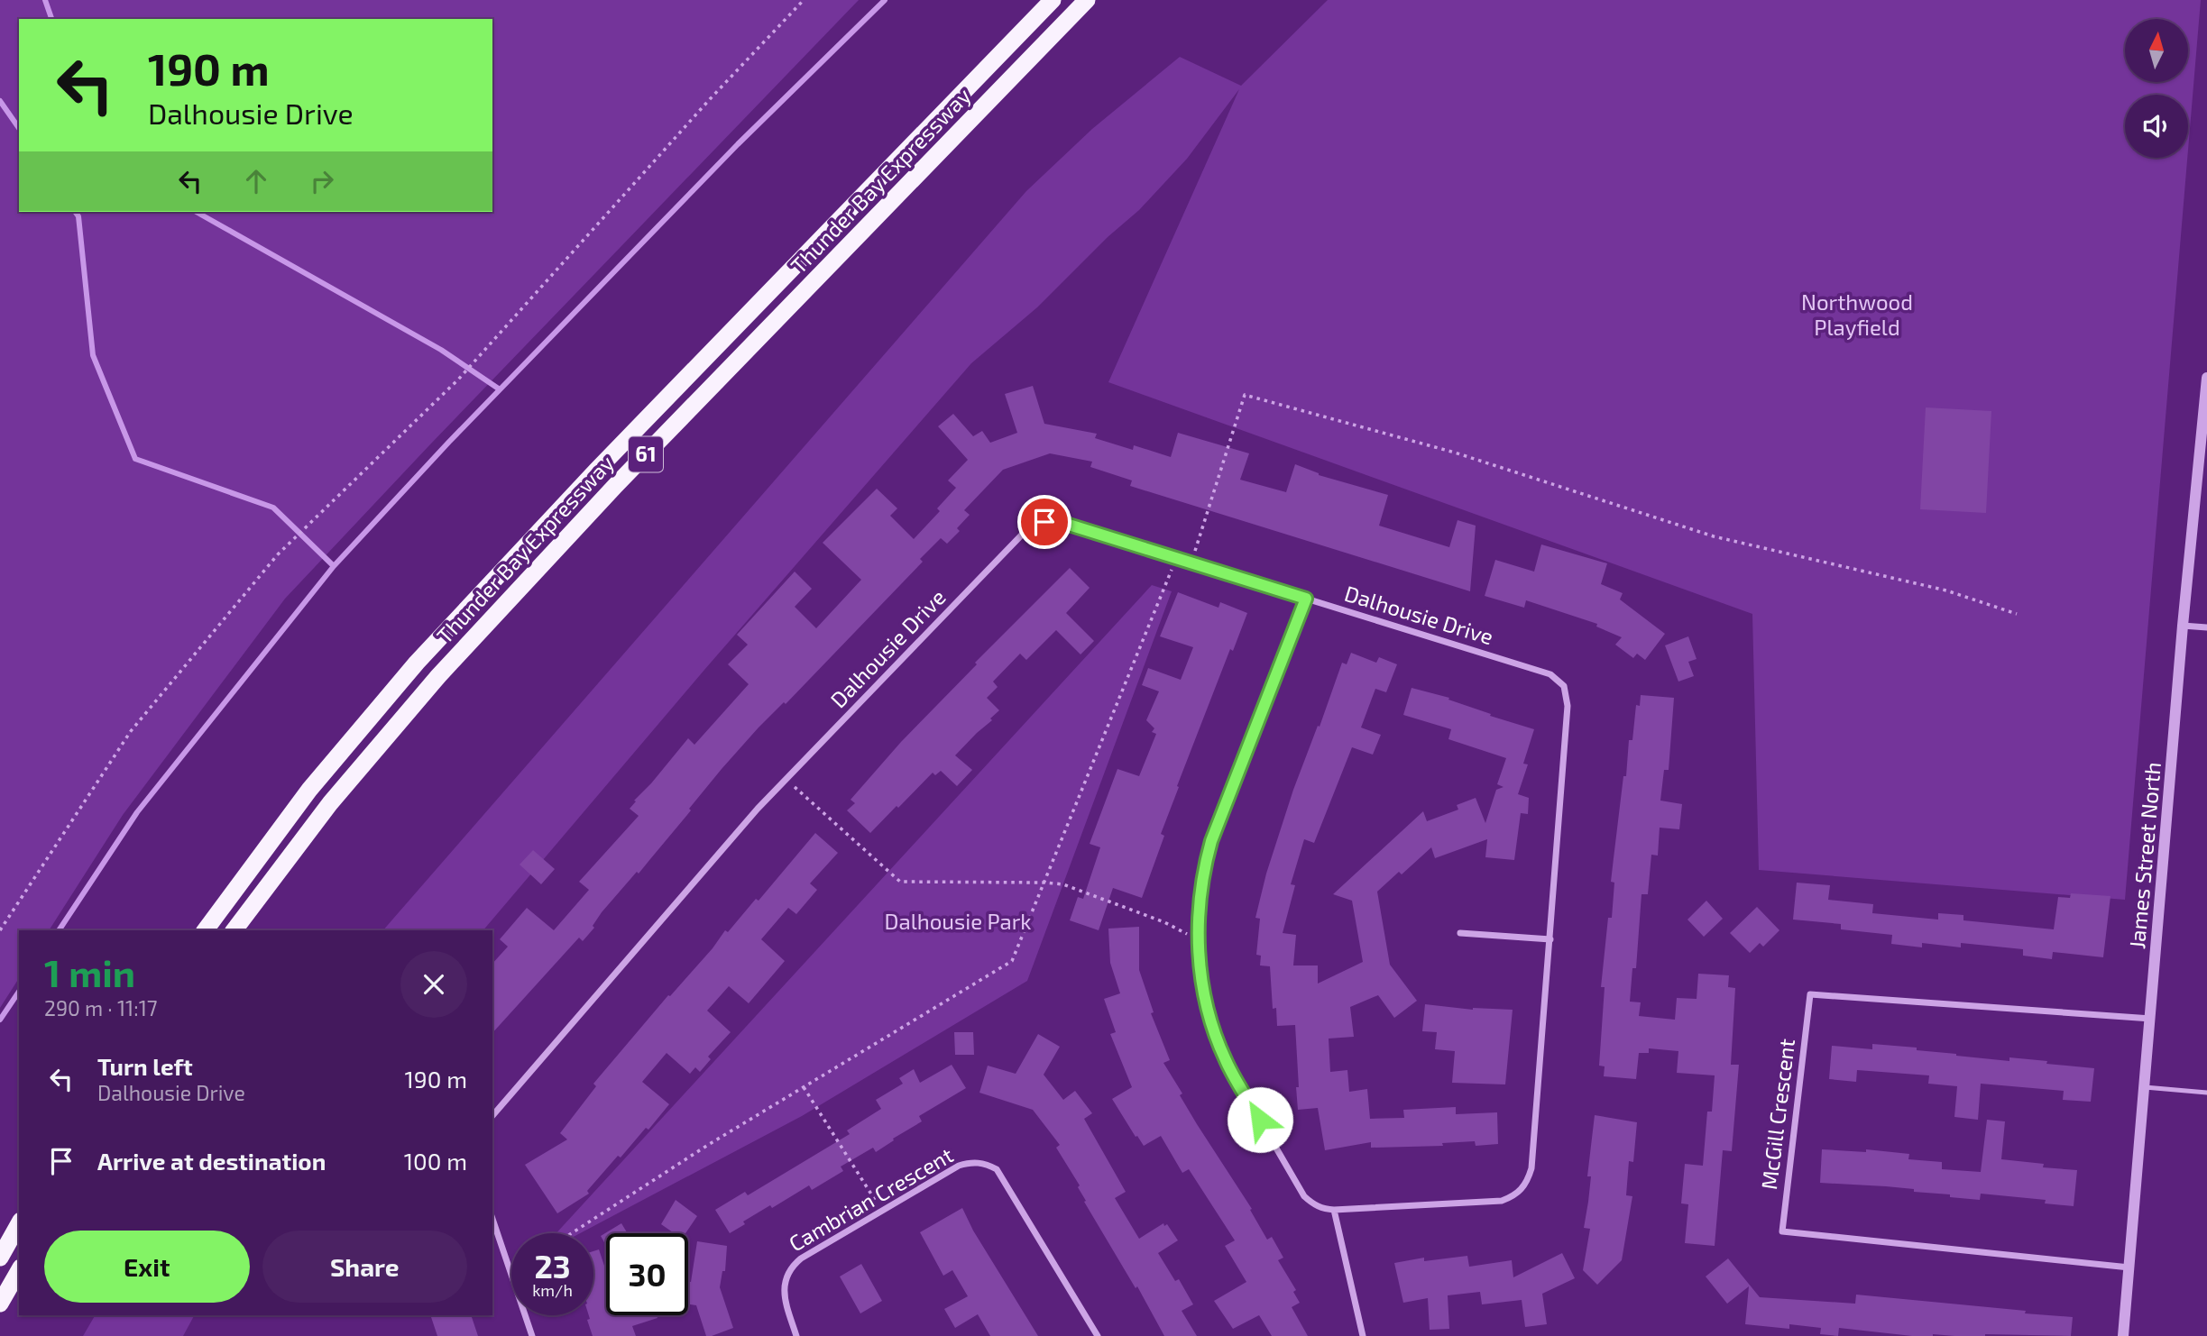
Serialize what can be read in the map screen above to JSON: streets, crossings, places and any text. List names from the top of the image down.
{
  "streets": {
    "highway": ["Thunder Bay Expressway", "61"],
    "street": [
      "Dalhousie Drive",
      "James Street North",
      "McGill Crescent",
      "Cambrian Crescent"
    ]
  },
  "crossings": [
    ["James Street North", "McGill Crescent"]
  ],
  "parks": ["Northwood Playfield", "Dalhousie Park"],
  "north": "top",
  "page": {
    "turn": ["190 m", "Dalhousie Drive"],
    "heading": ["1 min", "290 m · 11:17"],
    "list": [
      {
        "name": "Turn left",
        "note": "Dalhousie Drive",
        "value": "190 m"
      },
      {
        "name": "Arrive at destination",
        "value": "100 m"
      }
    ],
    "buttons": ["Exit", "Share"],
    "speed": "23 km/h",
    "limit": "30"
  }
}
